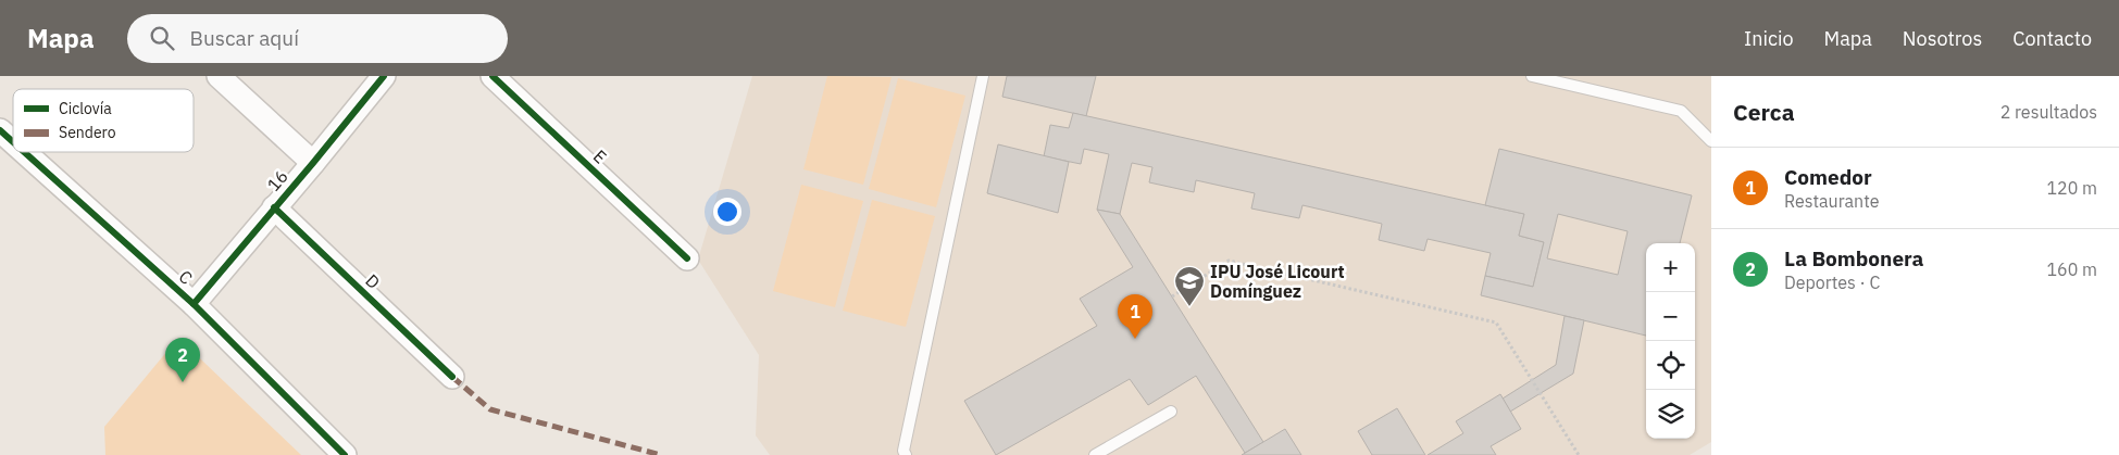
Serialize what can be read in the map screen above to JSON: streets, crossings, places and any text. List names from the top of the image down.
{
  "streets": {
    "street": [
      "E",
      "16",
      "C",
      "D"
    ]
  },
  "crossings": [
    ["16", "C"],
    ["16", "D"]
  ],
  "places": {
    "school or university": ["IPU José Licourt Domínguez"]
  },
  "legend": ["Ciclovía", "Sendero"],
  "page": {
    "header": "Mapa",
    "search": "Buscar aquí",
    "nav": [
      "Inicio",
      "Mapa",
      "Nosotros",
      "Contacto"
    ],
    "heading": ["Cerca", "2 resultados"],
    "list": [
      {
        "mark": "1",
        "name": "Comedor",
        "note": "Restaurante",
        "value": "120 m"
      },
      {
        "mark": "2",
        "name": "La Bombonera",
        "note": "Deportes · C",
        "value": "160 m"
      }
    ],
    "map_buttons": ["+", "−"],
    "pins": ["1", "2"]
  }
}
